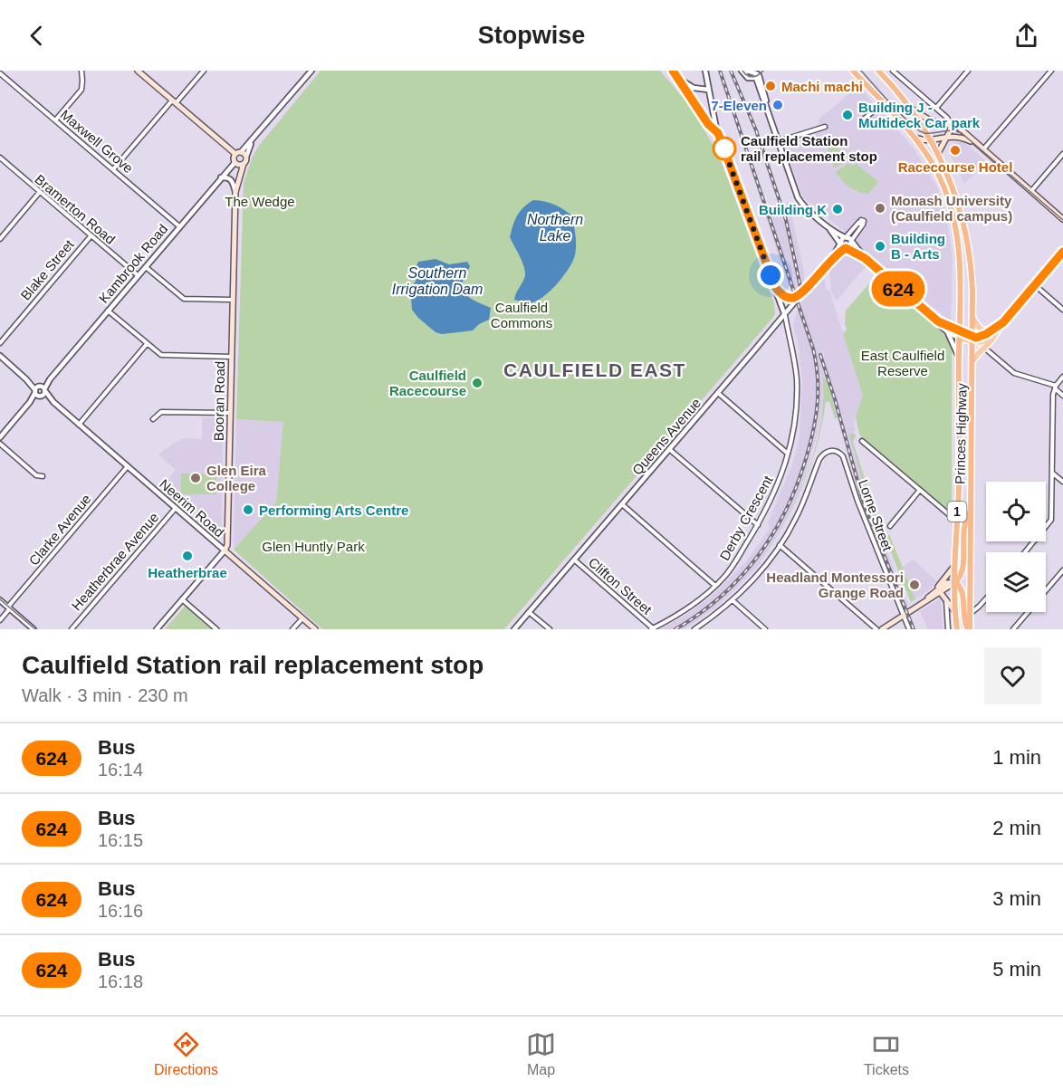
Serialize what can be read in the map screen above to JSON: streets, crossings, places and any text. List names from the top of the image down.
{
  "streets": {
    "highway": ["Princes Highway", "1"],
    "main road": ["Booran Road", "Neerim Road"],
    "street": [
      "Maxwell Grove",
      "Bramerton Road",
      "Kambrook Road",
      "Blake Street",
      "Queens Avenue",
      "Lorne Street",
      "Derby Crescent",
      "Clarke Avenue",
      "Heatherbrae Avenue",
      "Clifton Street"
    ]
  },
  "crossings": [
    ["Maxwell Grove", "Kambrook Road"],
    ["Bramerton Road", "Kambrook Road"],
    ["Bramerton Road", "Blake Street"],
    ["Kambrook Road", "Booran Road"],
    ["Kambrook Road", "Neerim Road"],
    ["Booran Road", "Neerim Road"],
    ["Princes Highway", "1"],
    ["Queens Avenue", "Derby Crescent"],
    ["Queens Avenue", "Clifton Street"],
    ["Neerim Road", "Clarke Avenue"],
    ["Neerim Road", "Heatherbrae Avenue"],
    ["Derby Crescent", "Clifton Street"]
  ],
  "districts": ["CAULFIELD EAST"],
  "water": ["Northern Lake", "Southern Irrigation Dam"],
  "parks": [
    "The Wedge",
    "Caulfield Commons",
    "East Caulfield Reserve",
    "Glen Huntly Park"
  ],
  "places": [
    "Machi machi",
    "7-Eleven",
    "Building J - Multideck Car park",
    "Caulfield Station rail replacement stop",
    "Racecourse Hotel",
    "Monash University (Caulfield campus)",
    "Building K",
    "Building B - Arts",
    "Caulfield Racecourse",
    "Glen Eira College",
    "Performing Arts Centre",
    "Heatherbrae",
    "Headland Montessori Grange Road"
  ],
  "lines": ["bus line 624"],
  "page": {
    "header": "Stopwise",
    "on_map": "624",
    "heading": ["Caulfield Station rail replacement stop", "Walk · 3 min · 230 m"],
    "list": [
      {
        "mark": "624",
        "name": "Bus",
        "note": "16:14",
        "value": "1 min"
      },
      {
        "mark": "624",
        "name": "Bus",
        "note": "16:15",
        "value": "2 min"
      },
      {
        "mark": "624",
        "name": "Bus",
        "note": "16:16",
        "value": "3 min"
      },
      {
        "mark": "624",
        "name": "Bus",
        "note": "16:18",
        "value": "5 min"
      }
    ],
    "tabs": ["Directions", "Map", "Tickets"]
  }
}
